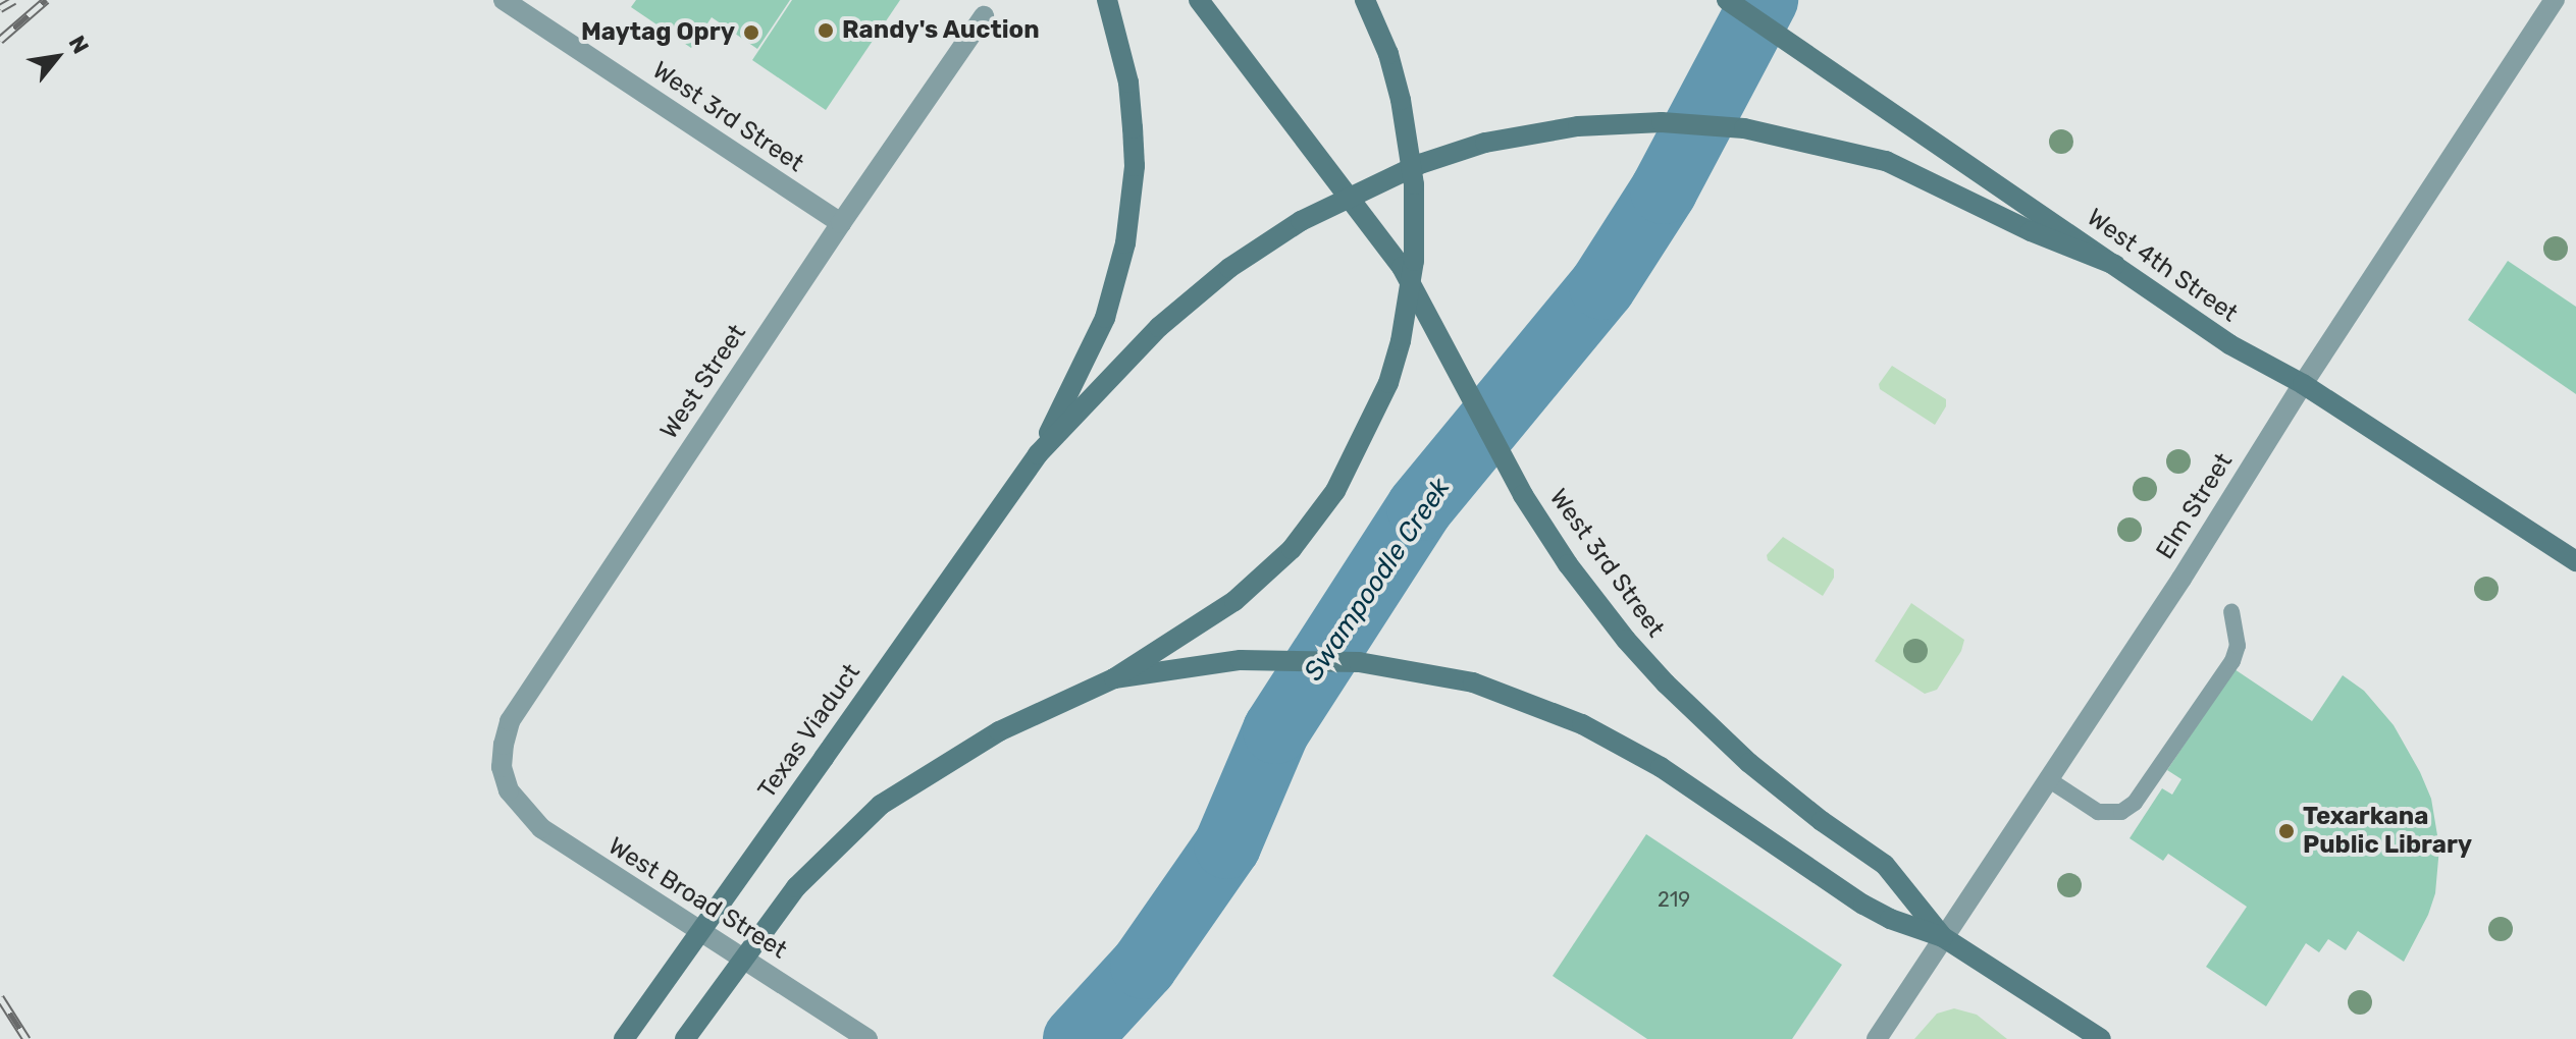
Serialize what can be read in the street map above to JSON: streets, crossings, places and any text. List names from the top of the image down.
{
  "streets": {
    "main road": ["West 3rd Street", "West 4th Street", "Texas Viaduct"],
    "street": ["West Street", "Elm Street", "West Broad Street"]
  },
  "crossings": [
    ["West 3rd Street", "West Street"],
    ["West 3rd Street", "Elm Street"],
    ["West 4th Street", "Elm Street"],
    ["West Street", "West Broad Street"]
  ],
  "water": ["Swampoodle Creek"],
  "places": ["Randy's Auction", "Maytag Opry", "Texarkana Public Library"],
  "house_numbers": ["219"],
  "north": "top right"
}
